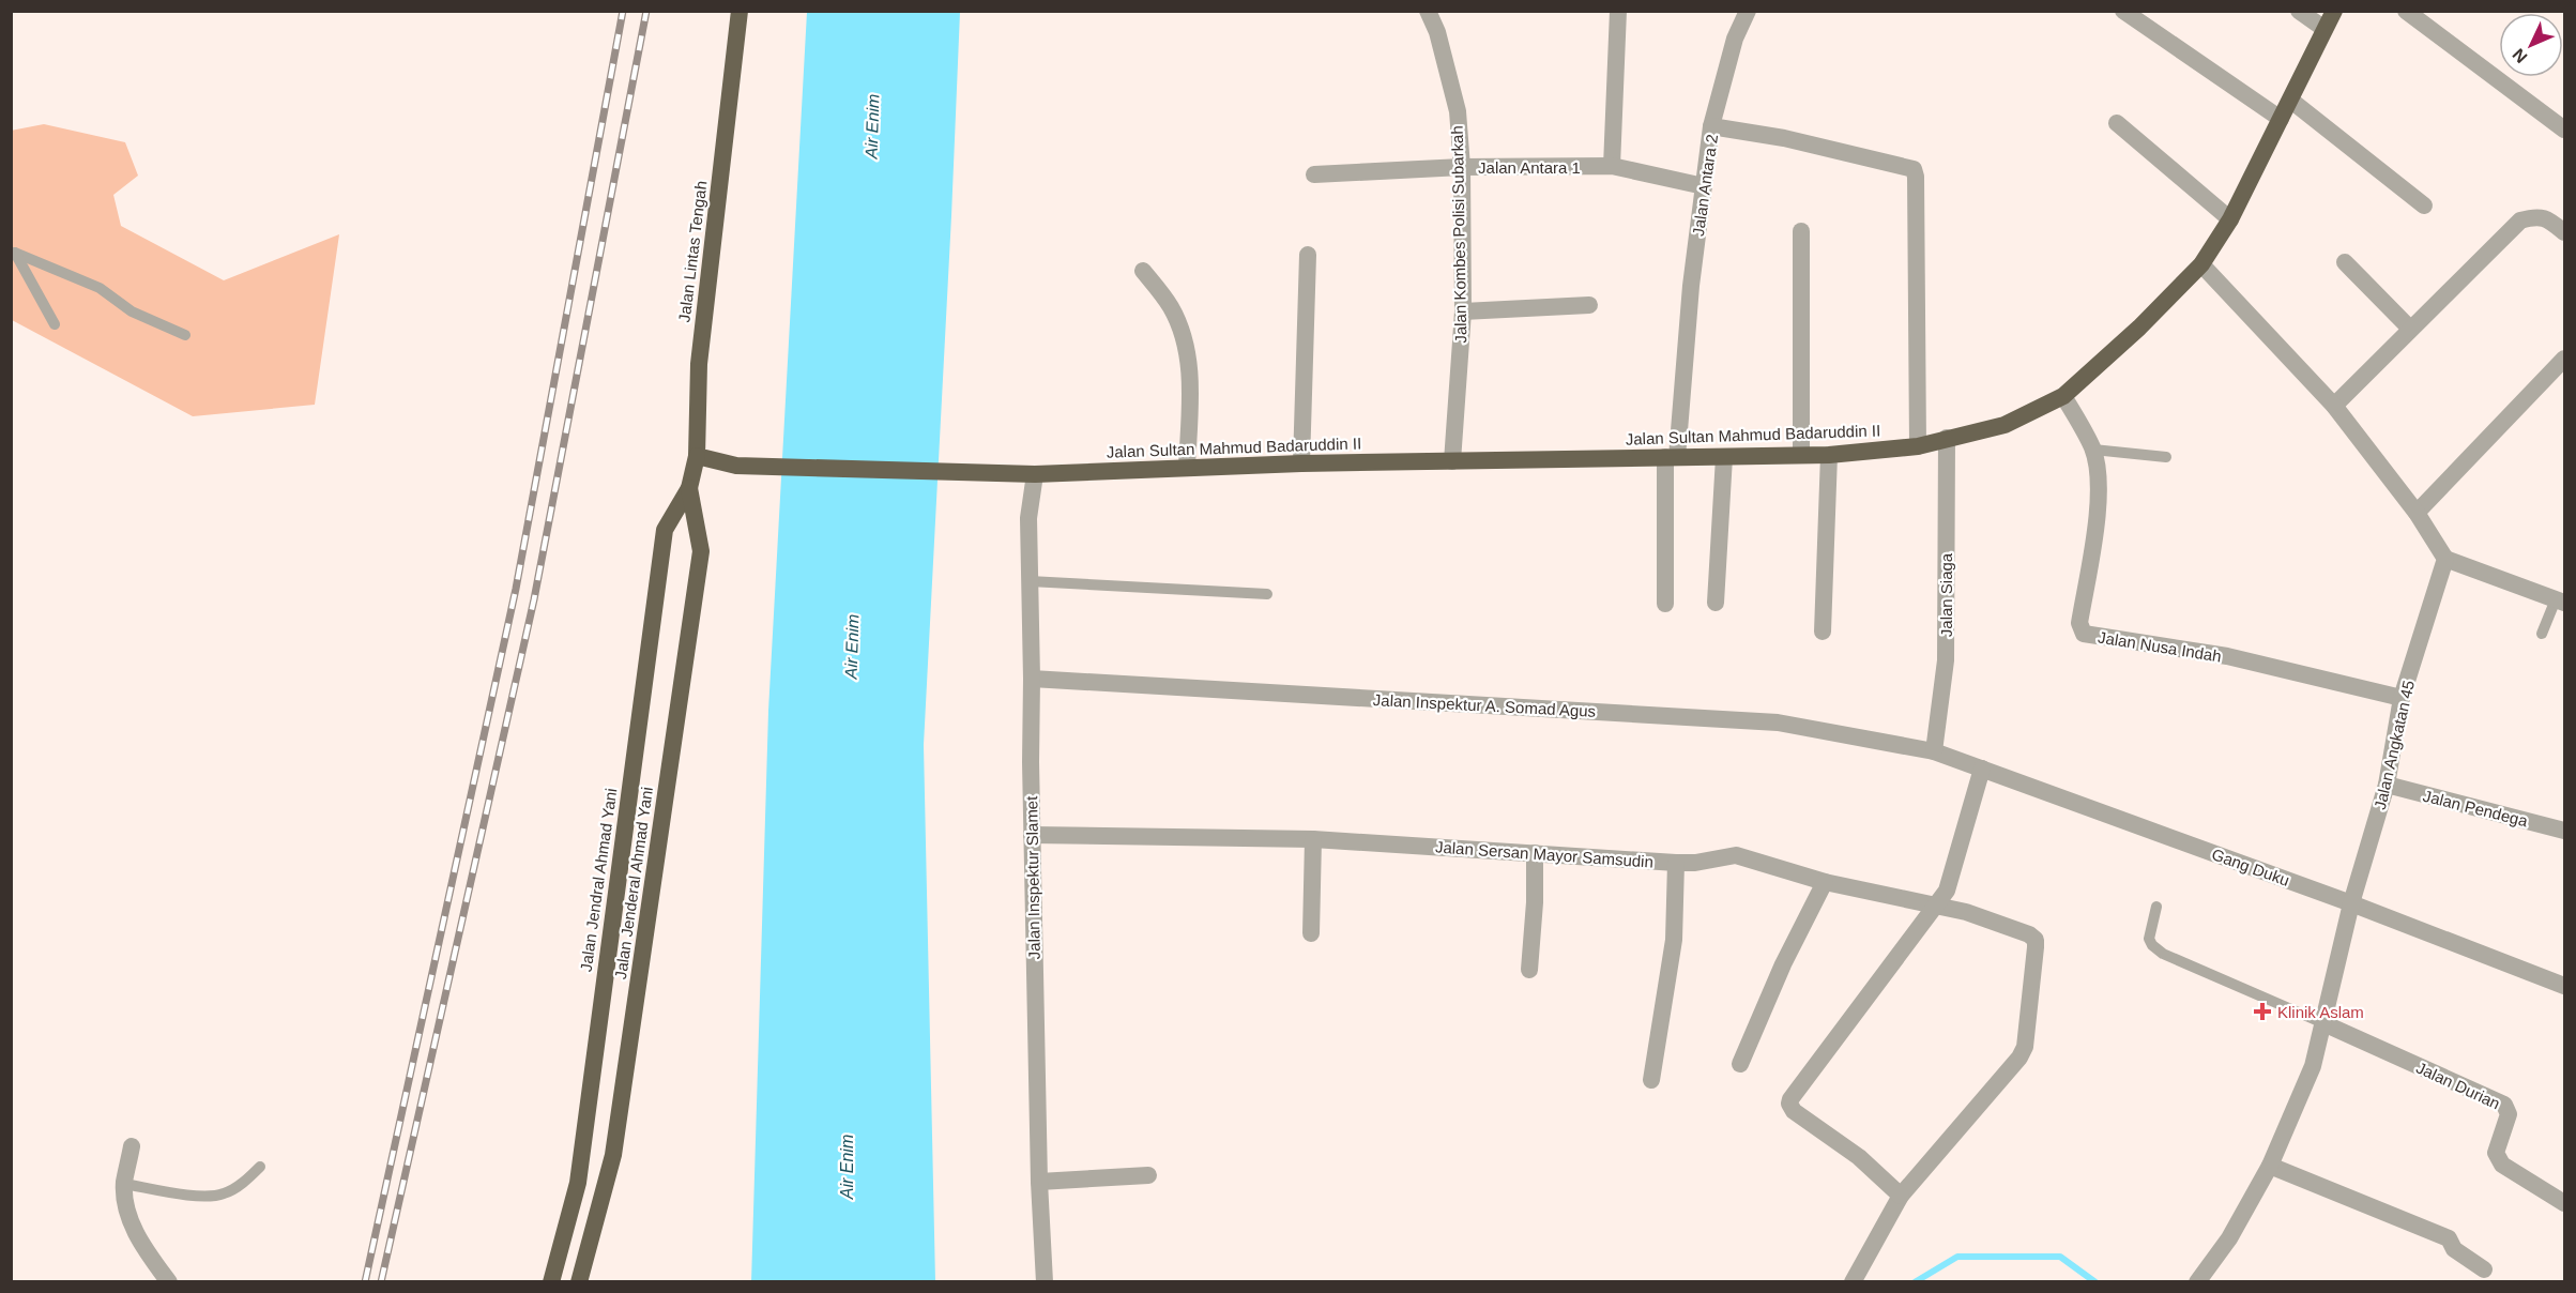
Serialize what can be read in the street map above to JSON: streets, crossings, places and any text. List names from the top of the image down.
{
  "streets": {
    "highway": [
      "Jalan Lintas Tengah",
      "Jalan Sultan Mahmud Badaruddin II",
      "Jalan Jendral Ahmad Yani",
      "Jalan Jenderal Ahmad Yani"
    ],
    "street": [
      "Jalan Antara 1",
      "Jalan Antara 2",
      "Jalan Kombes Polisi Subarkah",
      "Jalan Siaga",
      "Jalan Nusa Indah",
      "Jalan Inspektur A. Somad Agus",
      "Jalan Angkatan 45",
      "Jalan Pendega",
      "Jalan Sersan Mayor Samsudin",
      "Gang Duku",
      "Jalan Inspektur Slamet",
      "Jalan Durian"
    ]
  },
  "crossings": [
    ["Jalan Antara 1", "Jalan Antara 2"],
    ["Jalan Antara 1", "Jalan Kombes Polisi Subarkah"],
    ["Jalan Antara 2", "Jalan Sultan Mahmud Badaruddin II"],
    ["Jalan Kombes Polisi Subarkah", "Jalan Sultan Mahmud Badaruddin II"],
    ["Jalan Lintas Tengah", "Jalan Sultan Mahmud Badaruddin II"],
    ["Jalan Lintas Tengah", "Jalan Jendral Ahmad Yani"],
    ["Jalan Lintas Tengah", "Jalan Jenderal Ahmad Yani"],
    ["Jalan Sultan Mahmud Badaruddin II", "Jalan Siaga"],
    ["Jalan Sultan Mahmud Badaruddin II", "Jalan Nusa Indah"],
    ["Jalan Sultan Mahmud Badaruddin II", "Jalan Inspektur Slamet"],
    ["Jalan Siaga", "Jalan Inspektur A. Somad Agus"],
    ["Jalan Siaga", "Gang Duku"],
    ["Jalan Nusa Indah", "Jalan Angkatan 45"],
    ["Jalan Inspektur A. Somad Agus", "Gang Duku"],
    ["Jalan Inspektur A. Somad Agus", "Jalan Inspektur Slamet"],
    ["Jalan Angkatan 45", "Jalan Pendega"],
    ["Jalan Angkatan 45", "Gang Duku"],
    ["Jalan Angkatan 45", "Jalan Durian"],
    ["Jalan Sersan Mayor Samsudin", "Jalan Inspektur Slamet"],
    ["Jalan Jendral Ahmad Yani", "Jalan Jenderal Ahmad Yani"]
  ],
  "water": ["Air Enim"],
  "places": {
    "health": ["Klinik Aslam"]
  },
  "north": "bottom left"
}
